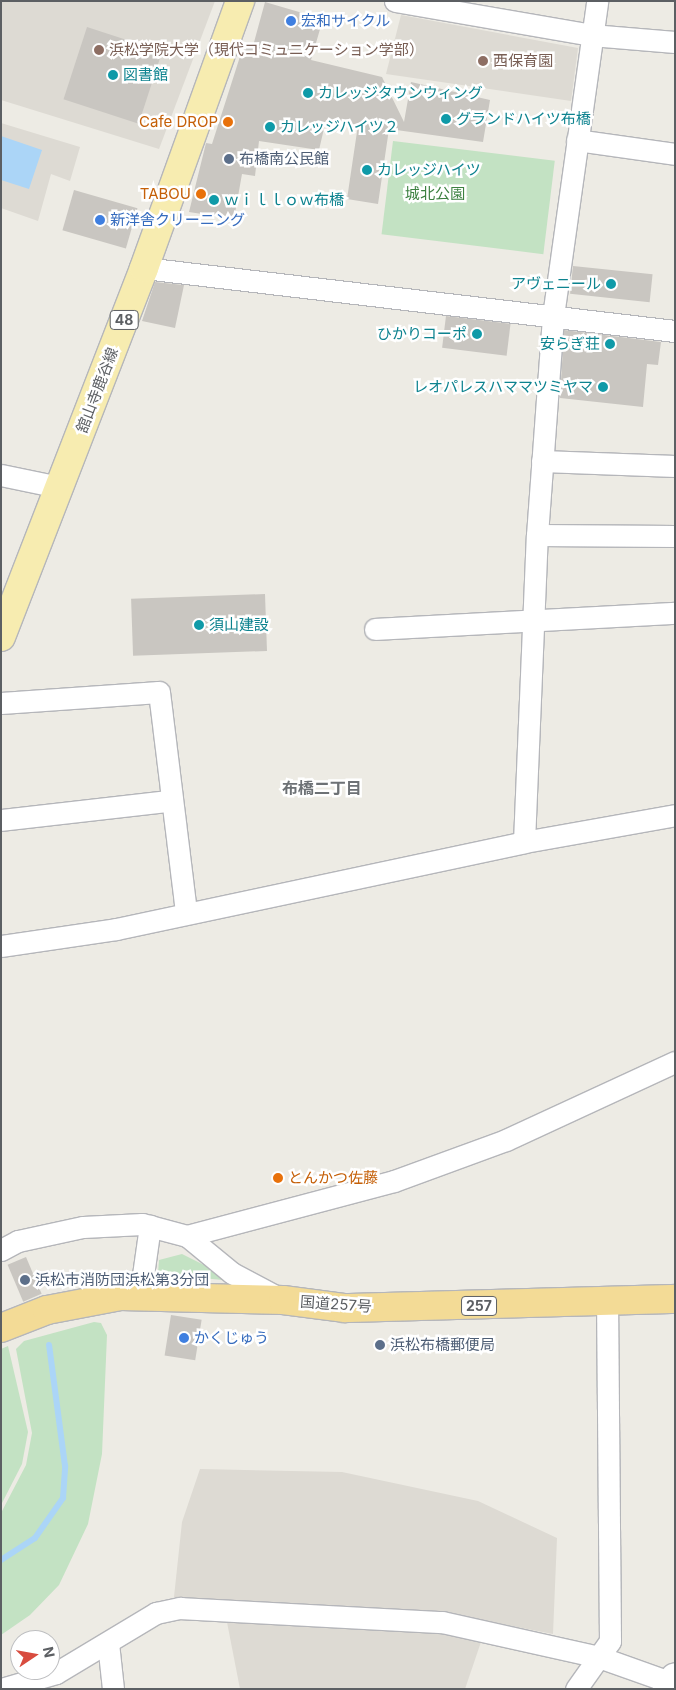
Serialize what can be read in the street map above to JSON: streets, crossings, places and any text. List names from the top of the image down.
{
  "streets": {
    "highway": ["国道257号", "257"],
    "main road": ["48", "舘山寺鹿谷線"]
  },
  "districts": ["布橋二丁目"],
  "parks": ["城北公園"],
  "places": [
    "宏和サイクル",
    "浜松学院大学（現代コミュニケーション学部）",
    "西保育園",
    "図書館",
    "カレッジタウンウィング",
    "グランドハイツ布橋",
    "Cafe DROP",
    "カレッジハイツ２",
    "布橋南公民館",
    "カレッジハイツ",
    "TABOU",
    "ｗｉｌｌｏｗ布橋",
    "新洋舎クリーニング",
    "アヴェニール",
    "ひかりコーポ",
    "安らぎ荘",
    "レオパレスハママツミヤマ",
    "須山建設",
    "とんかつ佐藤",
    "浜松市消防団浜松第3分団",
    "かくじゅう",
    "浜松布橋郵便局"
  ],
  "north": "right"
}
